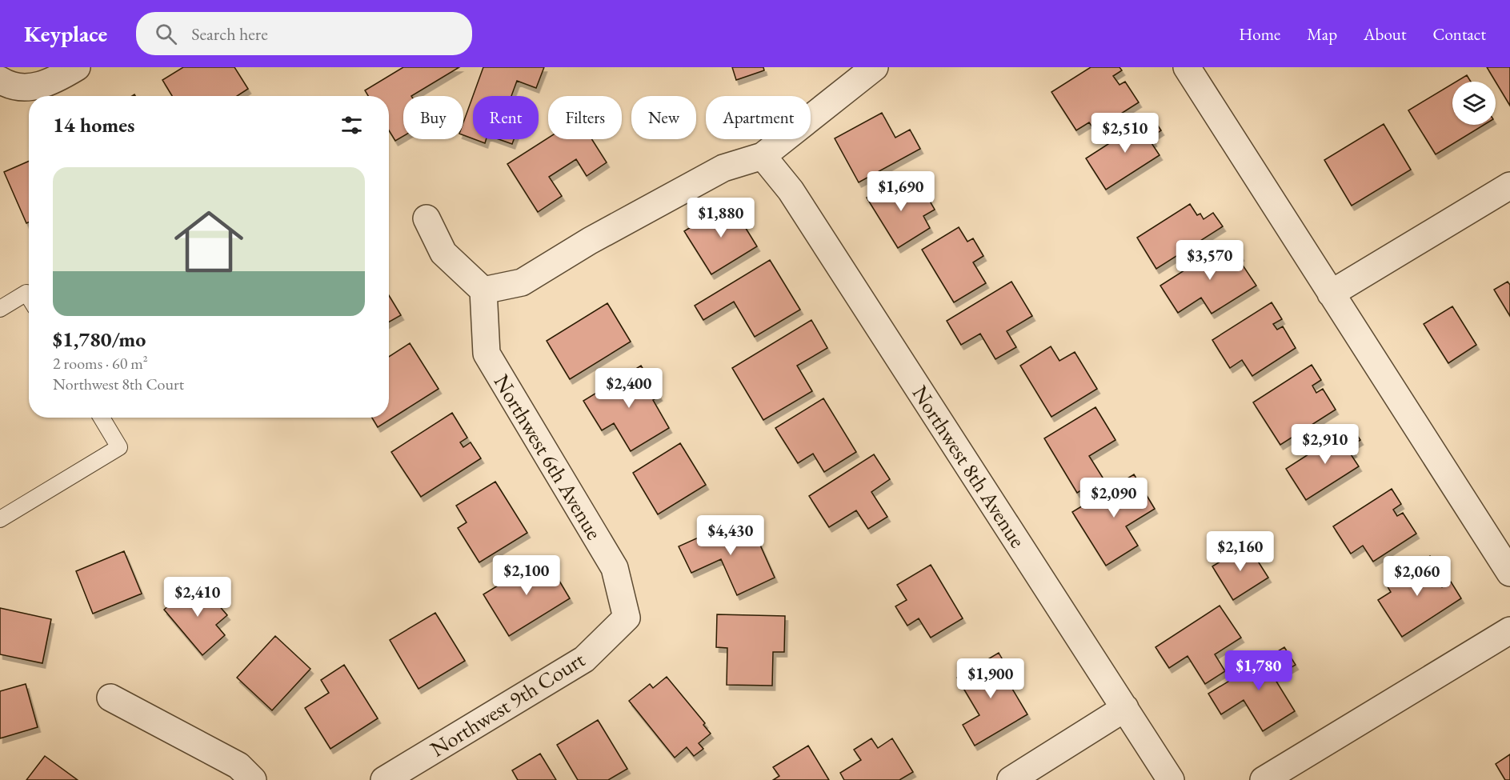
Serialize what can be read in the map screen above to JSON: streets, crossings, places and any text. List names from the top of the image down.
{
  "streets": {
    "street": ["Northwest 6th Avenue", "Northwest 8th Avenue", "Northwest 9th Court"]
  },
  "crossings": [
    ["Northwest 6th Avenue", "Northwest 9th Court"]
  ],
  "page": {
    "header": "Keyplace",
    "search": "Search here",
    "nav": [
      "Home",
      "Map",
      "About",
      "Contact"
    ],
    "chip": [
      "Buy",
      "Rent",
      "Filters",
      "New",
      "Apartment"
    ],
    "heading": "14 homes",
    "price": [
      "$2,510",
      "$1,690",
      "$1,880",
      "$3,570",
      "$2,400",
      "$2,910",
      "$2,090",
      "$4,430",
      "$2,160",
      "$2,100",
      "$2,060",
      "$2,410",
      "$1,780",
      "$1,900"
    ],
    "list": [
      {
        "name": "$1,780/mo",
        "note": "2 rooms · 60 m² · Northwest 8th Court"
      }
    ]
  }
}
